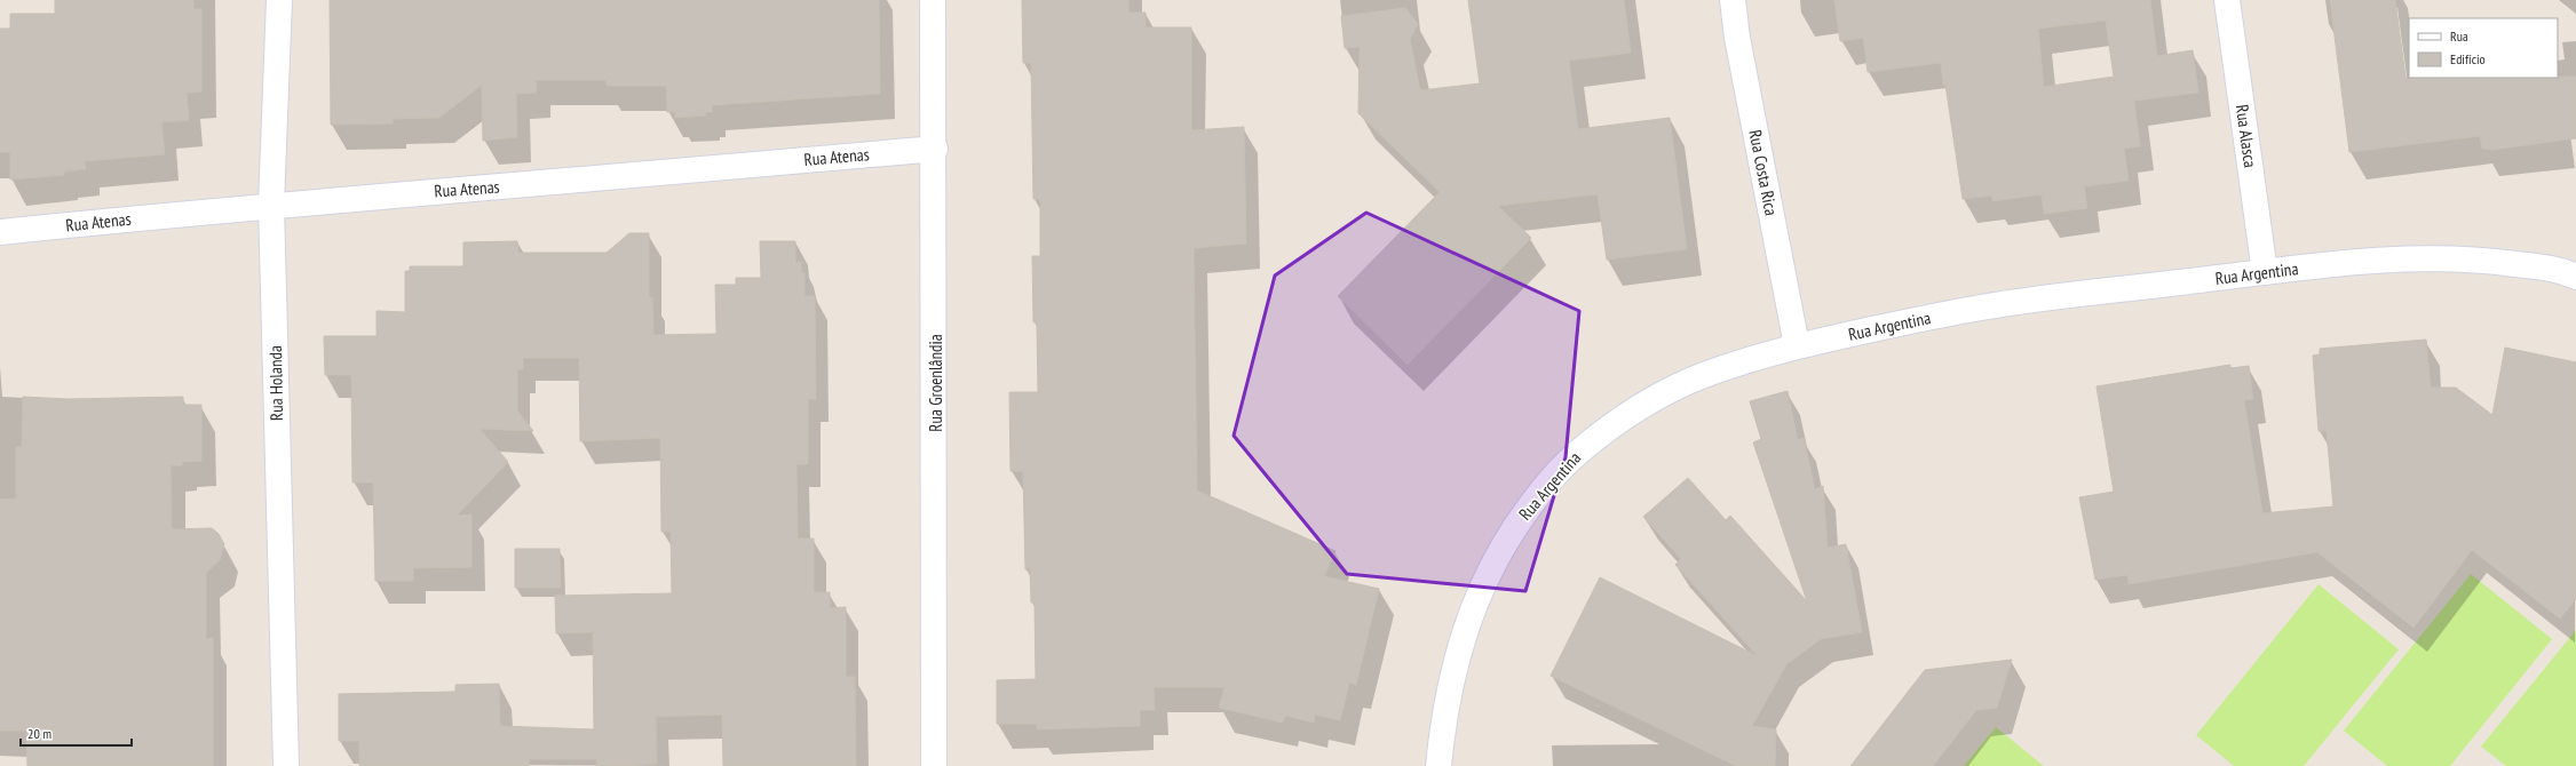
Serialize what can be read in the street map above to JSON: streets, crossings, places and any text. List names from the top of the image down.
{
  "streets": {
    "street": [
      "Rua Alasca",
      "Rua Atenas",
      "Rua Costa Rica",
      "Rua Argentina",
      "Rua Holanda",
      "Rua Groenlândia"
    ]
  },
  "crossings": [
    ["Rua Alasca", "Rua Argentina"],
    ["Rua Atenas", "Rua Holanda"],
    ["Rua Atenas", "Rua Groenlândia"],
    ["Rua Costa Rica", "Rua Argentina"]
  ],
  "legend": ["Rua", "Edifício"],
  "scale_bar": "20 m"
}
